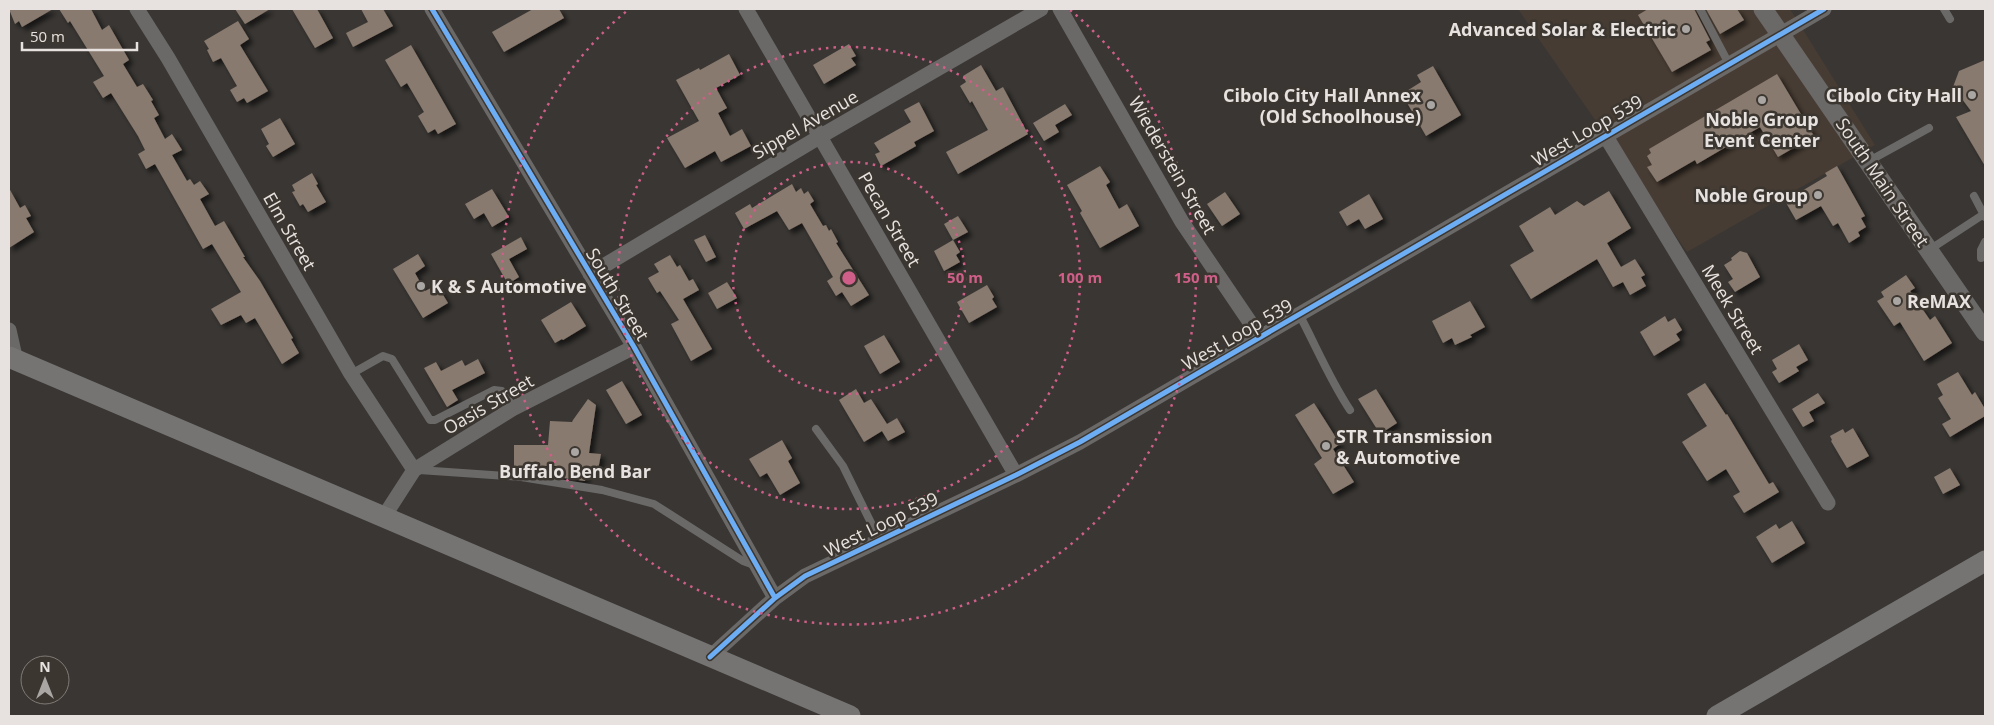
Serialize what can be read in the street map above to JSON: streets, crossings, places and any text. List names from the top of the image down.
{
  "streets": {
    "street": [
      "Sippel Avenue",
      "West Loop 539",
      "Wiederstein Street",
      "South Main Street",
      "Pecan Street",
      "Elm Street",
      "South Street",
      "Meek Street",
      "Oasis Street"
    ]
  },
  "crossings": [
    ["Sippel Avenue", "Pecan Street"],
    ["Sippel Avenue", "South Street"],
    ["West Loop 539", "Wiederstein Street"],
    ["West Loop 539", "South Main Street"],
    ["West Loop 539", "Pecan Street"],
    ["West Loop 539", "South Street"],
    ["West Loop 539", "Meek Street"],
    ["Elm Street", "Oasis Street"],
    ["South Street", "Oasis Street"]
  ],
  "places": [
    "Advanced Solar & Electric",
    "Cibolo City Hall",
    "Noble Group Event Center",
    "Cibolo City Hall Annex (Old Schoolhouse)",
    "Noble Group",
    "K & S Automotive",
    "ReMAX",
    "STR Transmission & Automotive",
    "Buffalo Bend Bar"
  ],
  "scale_bar": "50 m",
  "north": "top",
  "rings": ["50 m", "100 m", "150 m"]
}
